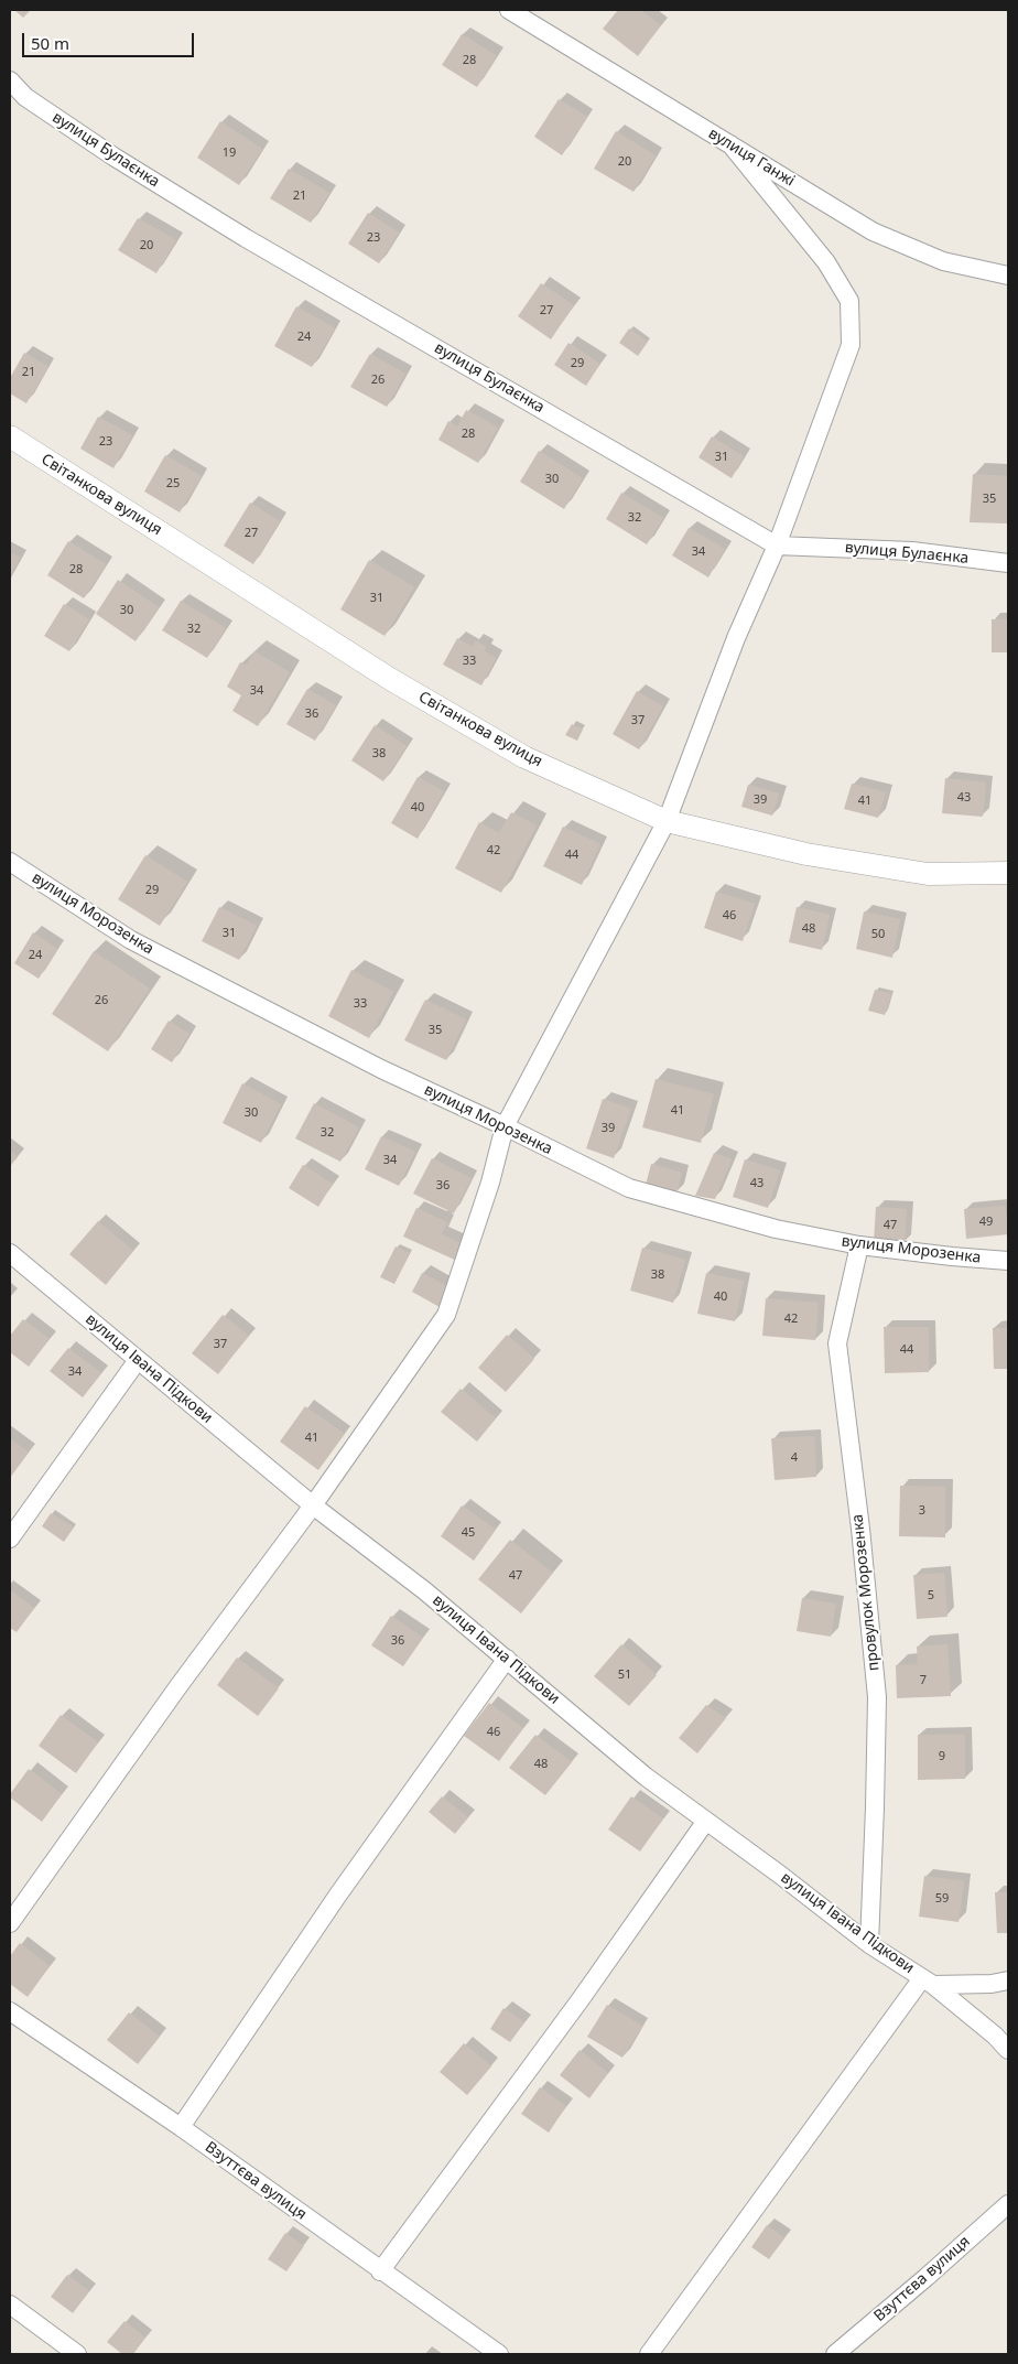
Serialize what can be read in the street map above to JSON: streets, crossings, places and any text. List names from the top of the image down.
{
  "streets": {
    "street": [
      "вулиця Булаєнка",
      "вулиця Ганжі",
      "Світанкова вулиця",
      "вулиця Морозенка",
      "вулиця Івана Підкови",
      "провулок Морозенка",
      "Взуттєва вулиця"
    ]
  },
  "crossings": [
    ["вулиця Морозенка", "провулок Морозенка"],
    ["вулиця Івана Підкови", "провулок Морозенка"]
  ],
  "house_numbers": [
    "28",
    "19",
    "20",
    "21",
    "23",
    "20",
    "27",
    "24",
    "29",
    "21",
    "26",
    "28",
    "23",
    "31",
    "30",
    "25",
    "35",
    "32",
    "27",
    "34",
    "28",
    "31",
    "30",
    "32",
    "33",
    "34",
    "36",
    "37",
    "38",
    "43",
    "39",
    "41",
    "40",
    "42",
    "44",
    "29",
    "46",
    "48",
    "31",
    "50",
    "24",
    "26",
    "33",
    "35",
    "41",
    "30",
    "39",
    "32",
    "34",
    "43",
    "36",
    "49",
    "47",
    "38",
    "40",
    "42",
    "37",
    "44",
    "34",
    "41",
    "4",
    "3",
    "45",
    "47",
    "5",
    "36",
    "51",
    "7",
    "46",
    "9",
    "48",
    "59"
  ],
  "scale_bar": "50 m"
}
